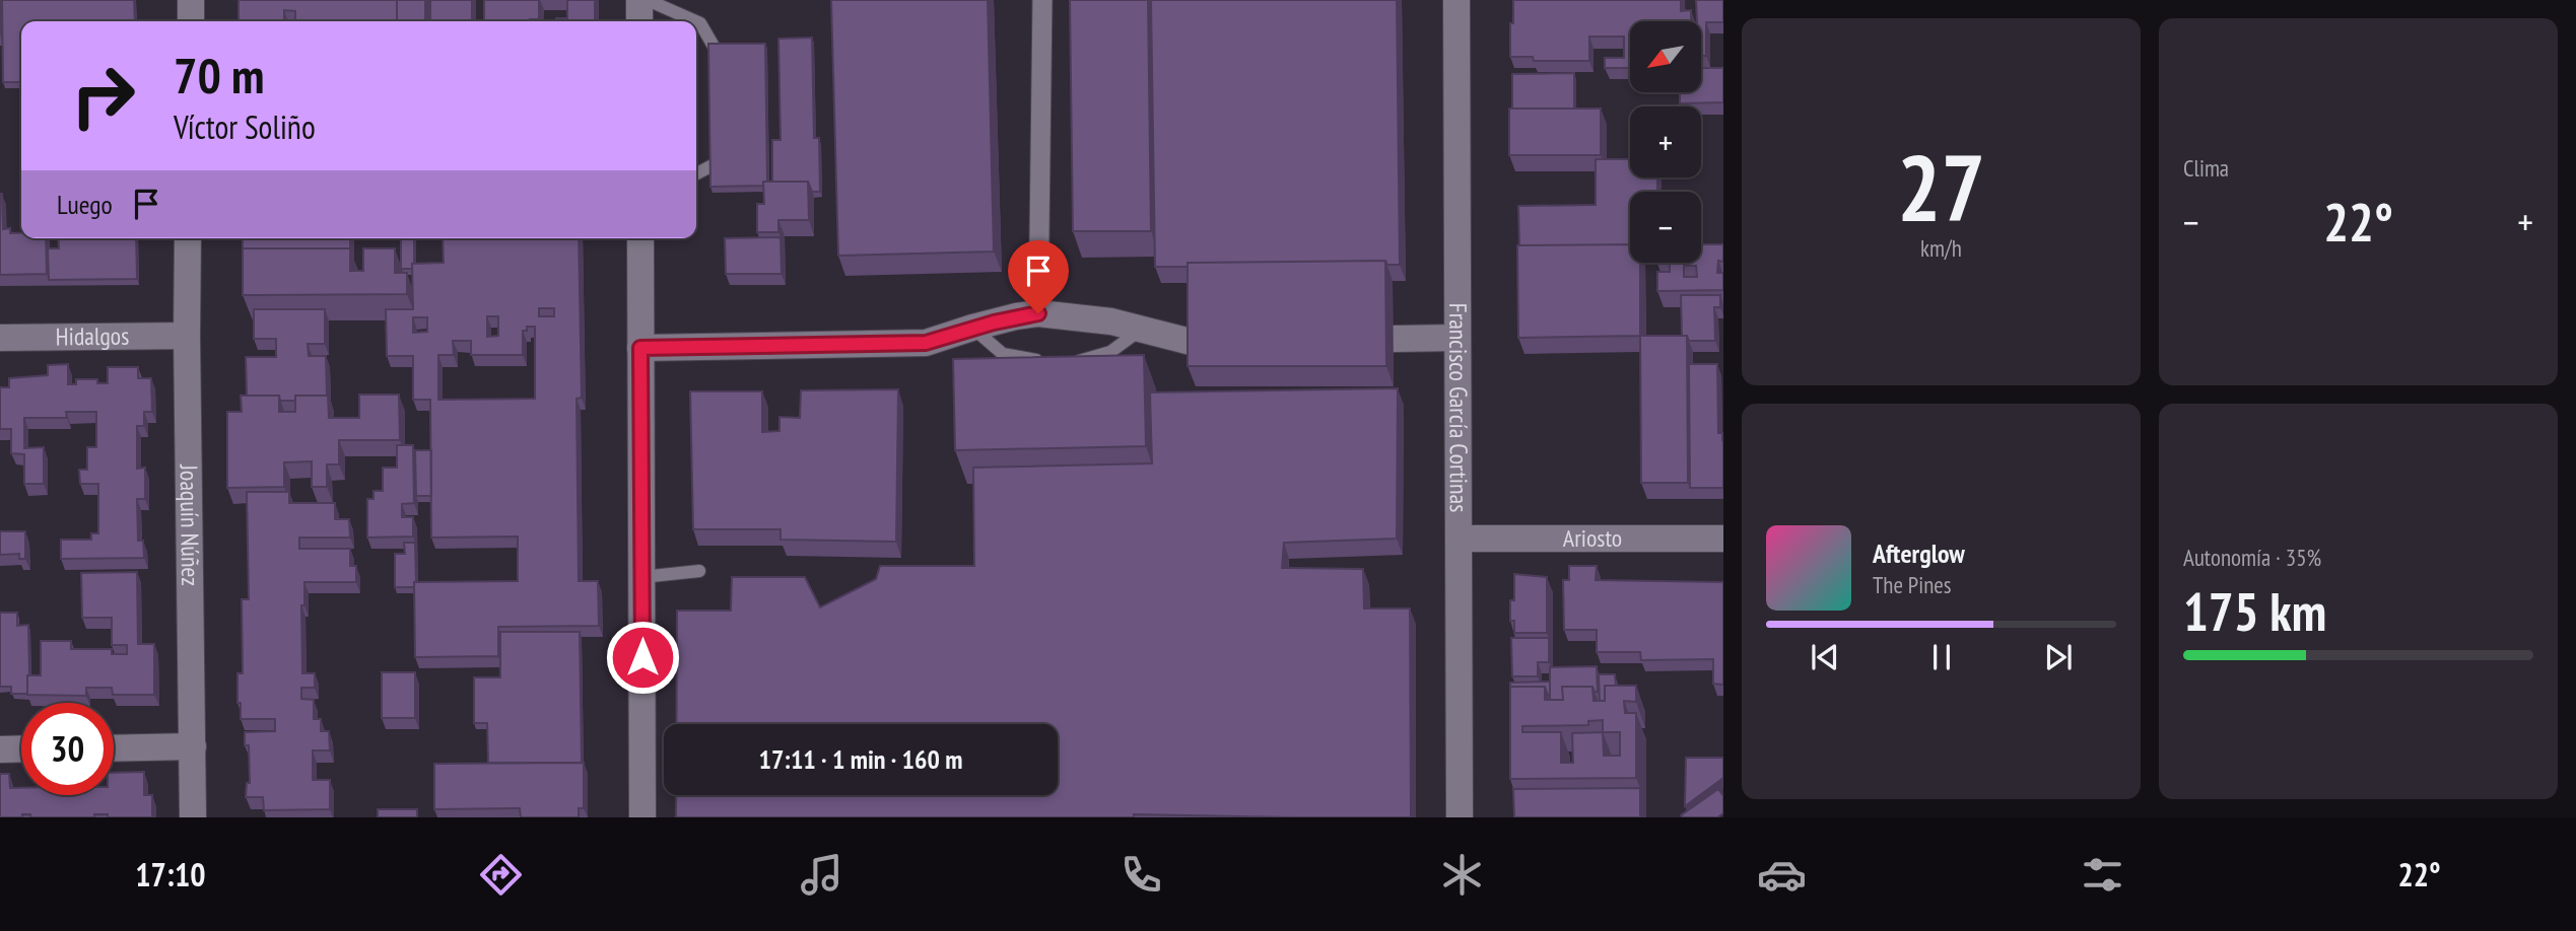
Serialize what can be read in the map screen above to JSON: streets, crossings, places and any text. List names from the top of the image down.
{
  "streets": {
    "street": [
      "Hidalgos",
      "Francisco García Cortinas",
      "Joaquín Núñez",
      "Ariosto"
    ]
  },
  "crossings": [
    ["Hidalgos", "Joaquín Núñez"],
    ["Francisco García Cortinas", "Ariosto"]
  ],
  "north": "bottom left",
  "page": {
    "tile": [
      ["27", "km/h"],
      "Clima",
      ["Autonomía · 35%", "175 km"]
    ],
    "map_buttons": ["+", "−"],
    "turn": ["70 m", "Víctor Soliño"],
    "then": "Luego",
    "heat": ["−", "22°", "+"],
    "song": ["Afterglow", "The Pines"],
    "limit": "30",
    "trip": "17:11 · 1 min · 160 m",
    "tabs": ["17:10", "22°"]
  }
}
